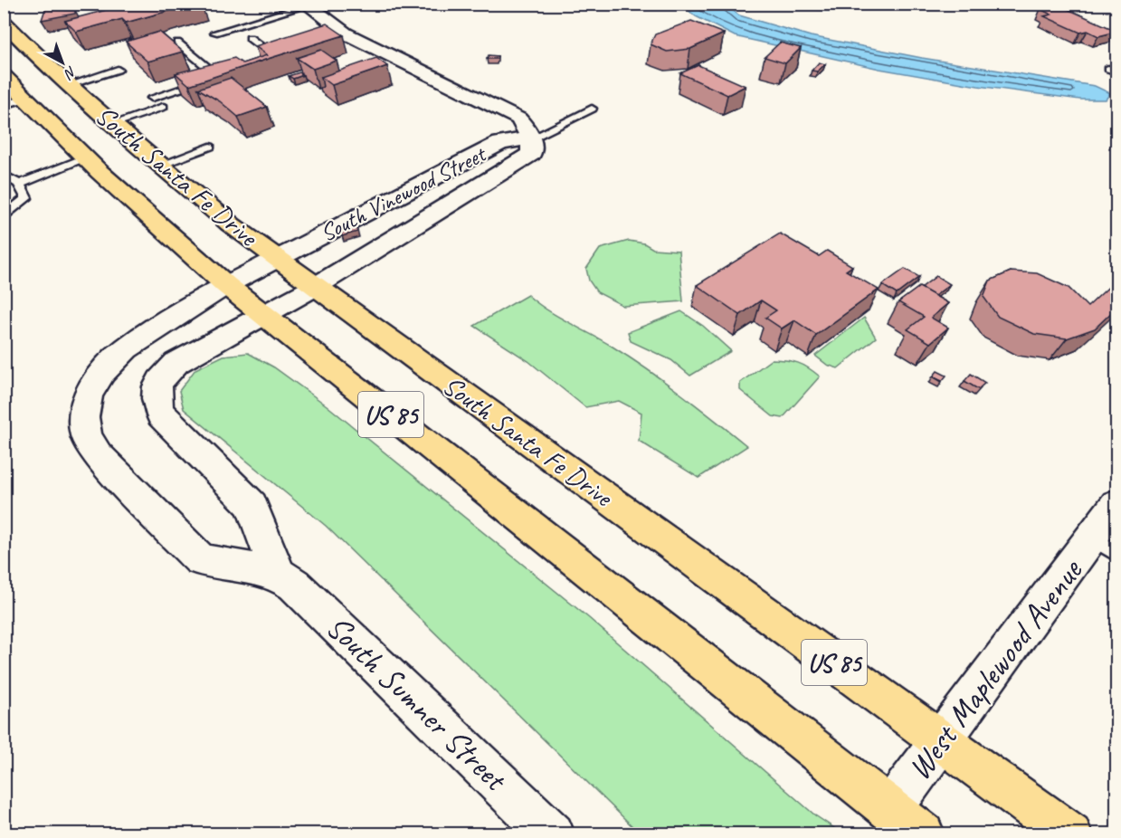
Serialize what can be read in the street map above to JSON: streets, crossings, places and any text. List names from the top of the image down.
{
  "streets": {
    "highway": ["South Santa Fe Drive", "US 85"],
    "street": ["South Vinewood Street", "West Maplewood Avenue", "South Sumner Street"]
  },
  "crossings": [
    ["South Santa Fe Drive", "South Vinewood Street"],
    ["South Santa Fe Drive", "West Maplewood Avenue"],
    ["South Santa Fe Drive", "South Sumner Street"],
    ["South Vinewood Street", "South Sumner Street"]
  ],
  "north": "bottom right"
}
